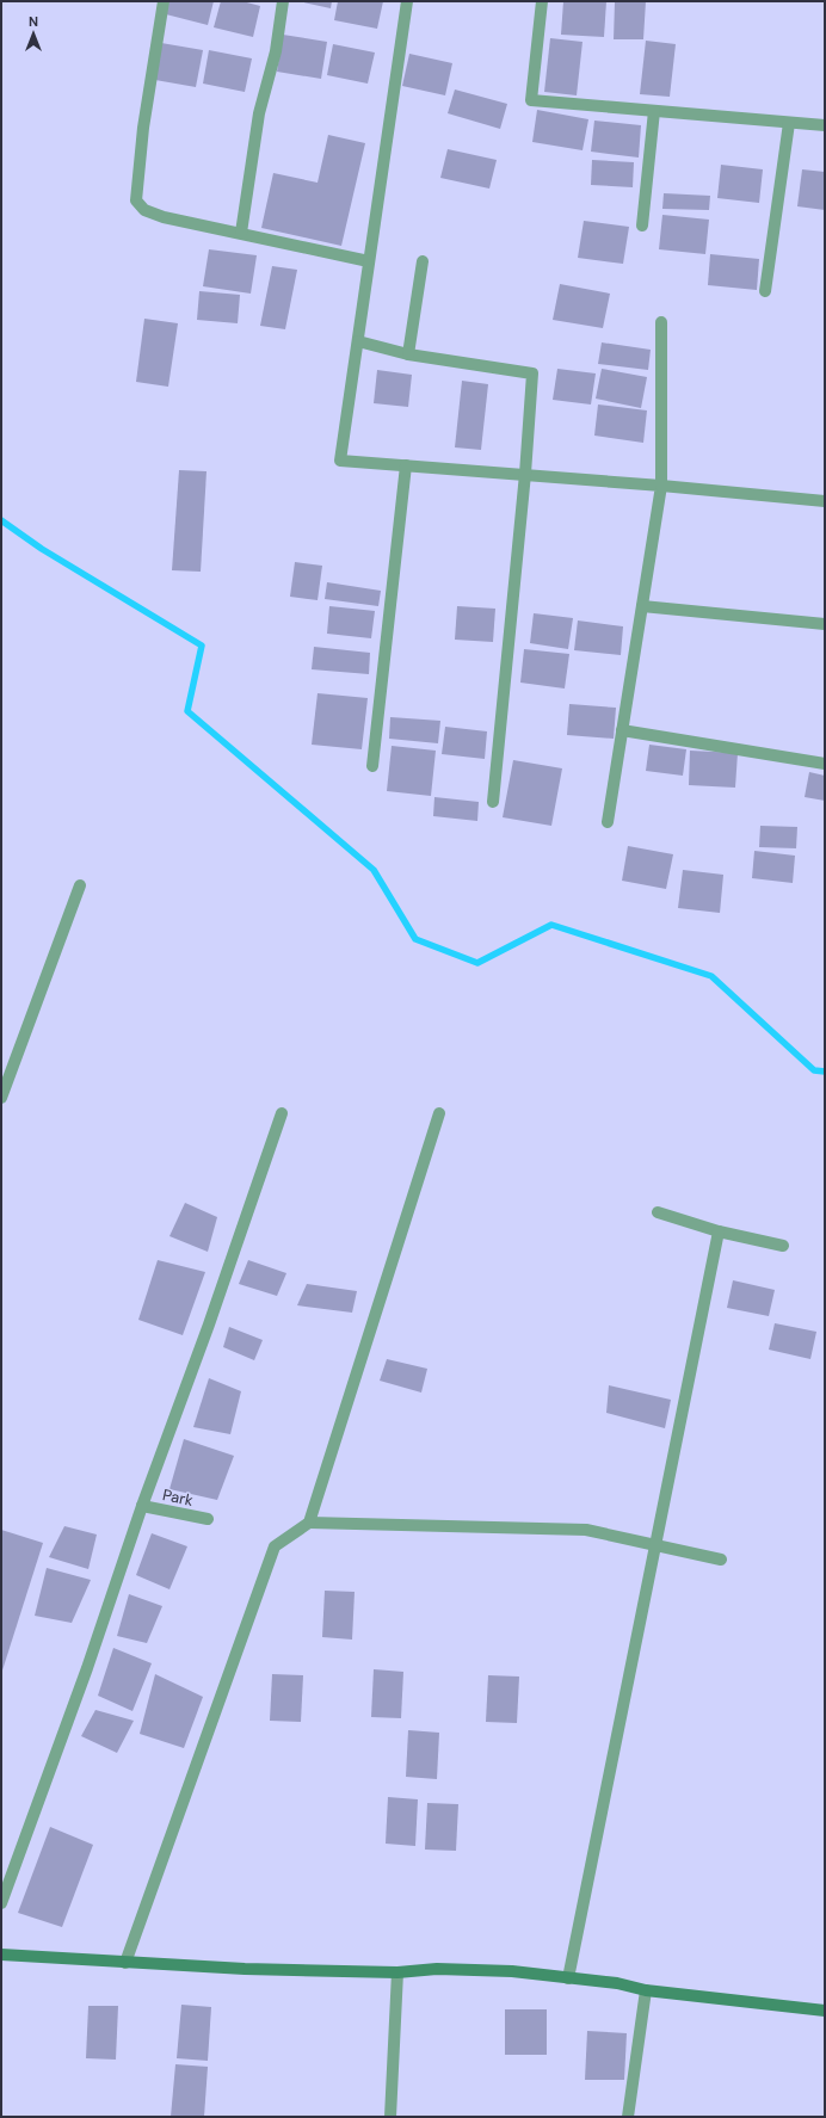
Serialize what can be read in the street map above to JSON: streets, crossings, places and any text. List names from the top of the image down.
{
  "streets": {
    "street": ["Park"]
  },
  "north": "top"
}
